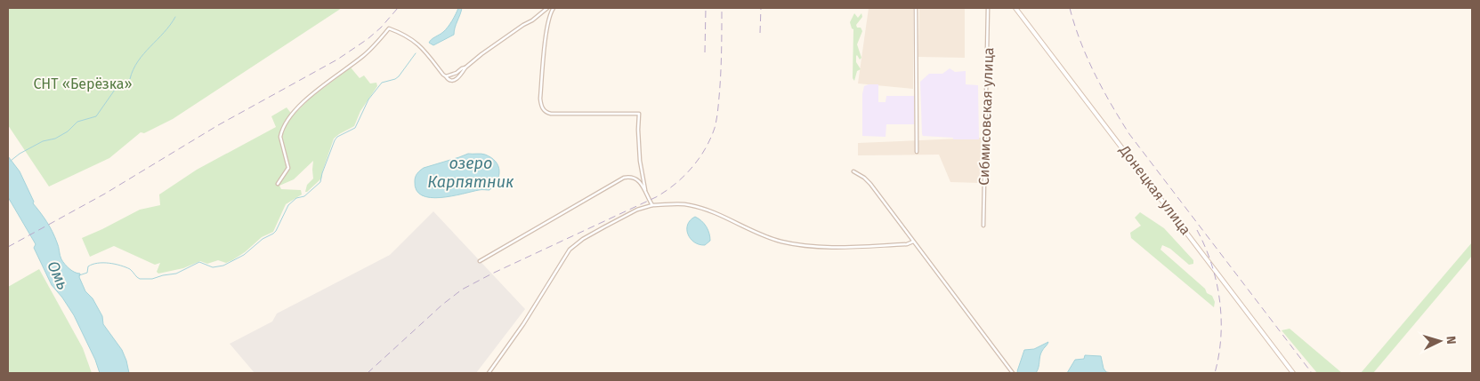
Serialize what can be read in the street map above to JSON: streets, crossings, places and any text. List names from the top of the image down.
{
  "streets": {
    "main road": ["Донецкая улица"],
    "street": ["Сибмисовская улица"]
  },
  "water": ["озеро Карпятник", "Омь"],
  "parks": ["СНТ «Берёзка»"],
  "north": "right"
}
